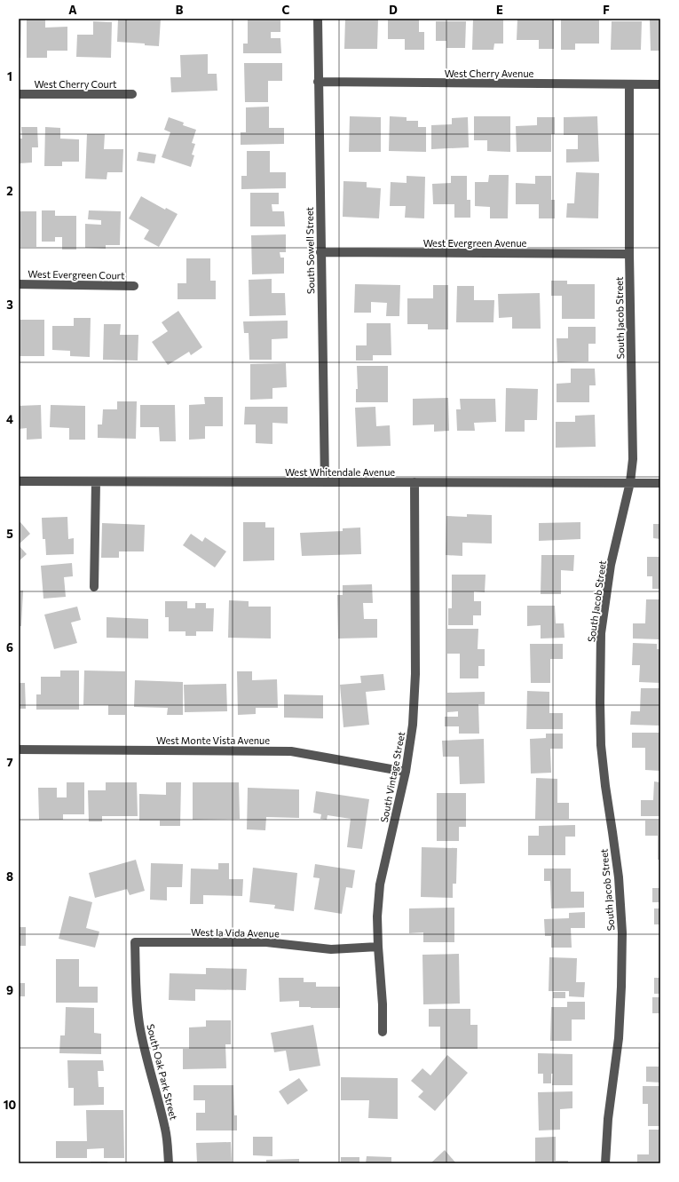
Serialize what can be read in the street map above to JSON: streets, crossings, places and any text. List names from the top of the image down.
{
  "streets": {
    "street": [
      "West Cherry Avenue",
      "West Cherry Court",
      "West Evergreen Avenue",
      "South Sowell Street",
      "West Evergreen Court",
      "South Jacob Street",
      "West Whitendale Avenue",
      "West Monte Vista Avenue",
      "South Vintage Street",
      "West la Vida Avenue",
      "South Oak Park Street"
    ]
  },
  "crossings": [
    ["West Cherry Avenue", "South Sowell Street"],
    ["West Cherry Avenue", "South Jacob Street"],
    ["West Evergreen Avenue", "South Sowell Street"],
    ["West Evergreen Avenue", "South Jacob Street"],
    ["South Sowell Street", "West Whitendale Avenue"],
    ["South Jacob Street", "West Whitendale Avenue"],
    ["West Whitendale Avenue", "South Vintage Street"],
    ["West Monte Vista Avenue", "South Vintage Street"],
    ["South Vintage Street", "West la Vida Avenue"],
    ["West la Vida Avenue", "South Oak Park Street"]
  ],
  "grid": {
    "columns": [
      "A",
      "B",
      "C",
      "D",
      "E",
      "F"
    ],
    "rows": [
      "1",
      "2",
      "3",
      "4",
      "5",
      "6",
      "7",
      "8",
      "9",
      "10"
    ]
  }
}
